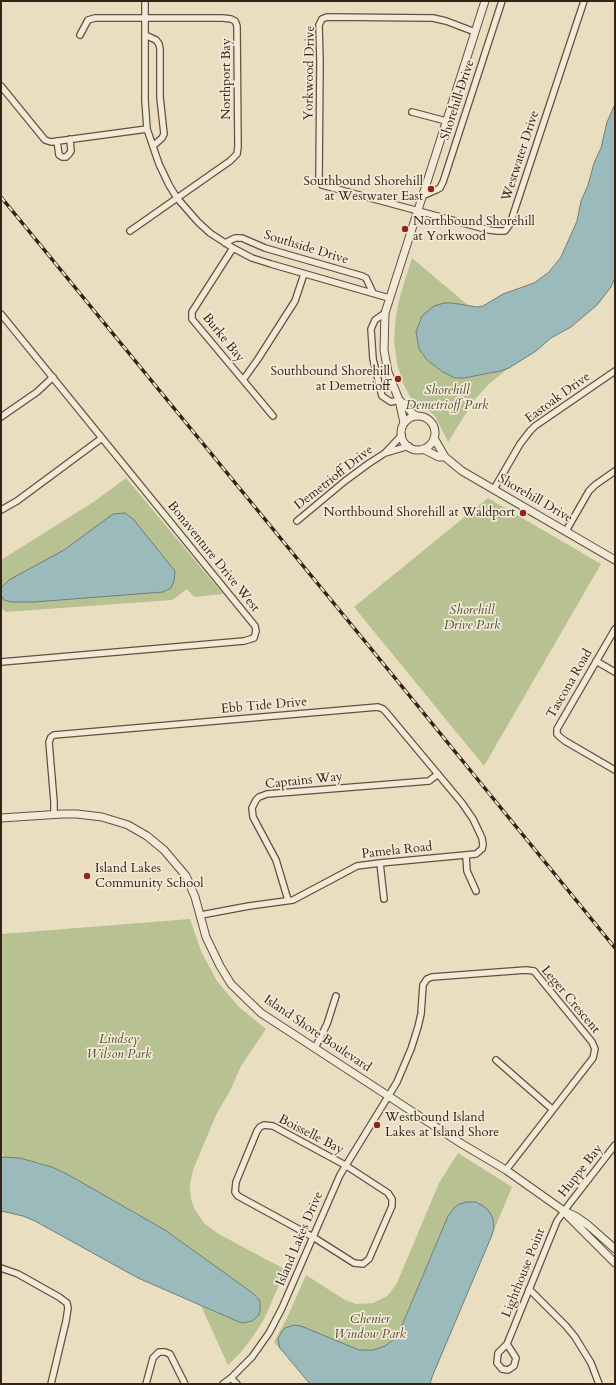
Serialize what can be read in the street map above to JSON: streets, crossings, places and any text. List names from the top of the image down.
{
  "streets": {
    "street": [
      "Yorkwood Drive",
      "Northport Bay",
      "Shorehill Drive",
      "Westwater Drive",
      "Southside Drive",
      "Burke Bay",
      "Eastoak Drive",
      "Demetrioff Drive",
      "Bonaventure Drive West",
      "Tascona Road",
      "Ebb Tide Drive",
      "Captains Way",
      "Pamela Road",
      "Leger Crescent",
      "Island Shore Boulevard",
      "Boisselle Bay",
      "Huppe Bay",
      "Island Lakes Drive",
      "Lighthouse Point"
    ]
  },
  "crossings": [
    ["Yorkwood Drive", "Shorehill Drive"],
    ["Yorkwood Drive", "Westwater Drive"],
    ["Northport Bay", "Southside Drive"],
    ["Shorehill Drive", "Westwater Drive"],
    ["Shorehill Drive", "Southside Drive"],
    ["Shorehill Drive", "Eastoak Drive"],
    ["Shorehill Drive", "Demetrioff Drive"],
    ["Southside Drive", "Burke Bay"],
    ["Ebb Tide Drive", "Captains Way"],
    ["Ebb Tide Drive", "Pamela Road"],
    ["Ebb Tide Drive", "Island Shore Boulevard"],
    ["Captains Way", "Pamela Road"],
    ["Pamela Road", "Island Shore Boulevard"],
    ["Leger Crescent", "Island Shore Boulevard"],
    ["Leger Crescent", "Island Lakes Drive"],
    ["Island Shore Boulevard", "Huppe Bay"],
    ["Island Shore Boulevard", "Island Lakes Drive"],
    ["Island Shore Boulevard", "Lighthouse Point"],
    ["Boisselle Bay", "Island Lakes Drive"],
    ["Huppe Bay", "Lighthouse Point"]
  ],
  "parks": [
    "Shorehill Demetrioff Park",
    "Shorehill Drive Park",
    "Lindsey Wilson Park",
    "Chenier Window Park"
  ],
  "places": [
    "Southbound Shorehill at Westwater East",
    "Northbound Shorehill at Yorkwood",
    "Southbound Shorehill at Demetrioff",
    "Northbound Shorehill at Waldport",
    "Island Lakes Community School",
    "Westbound Island Lakes at Island Shore"
  ]
}
